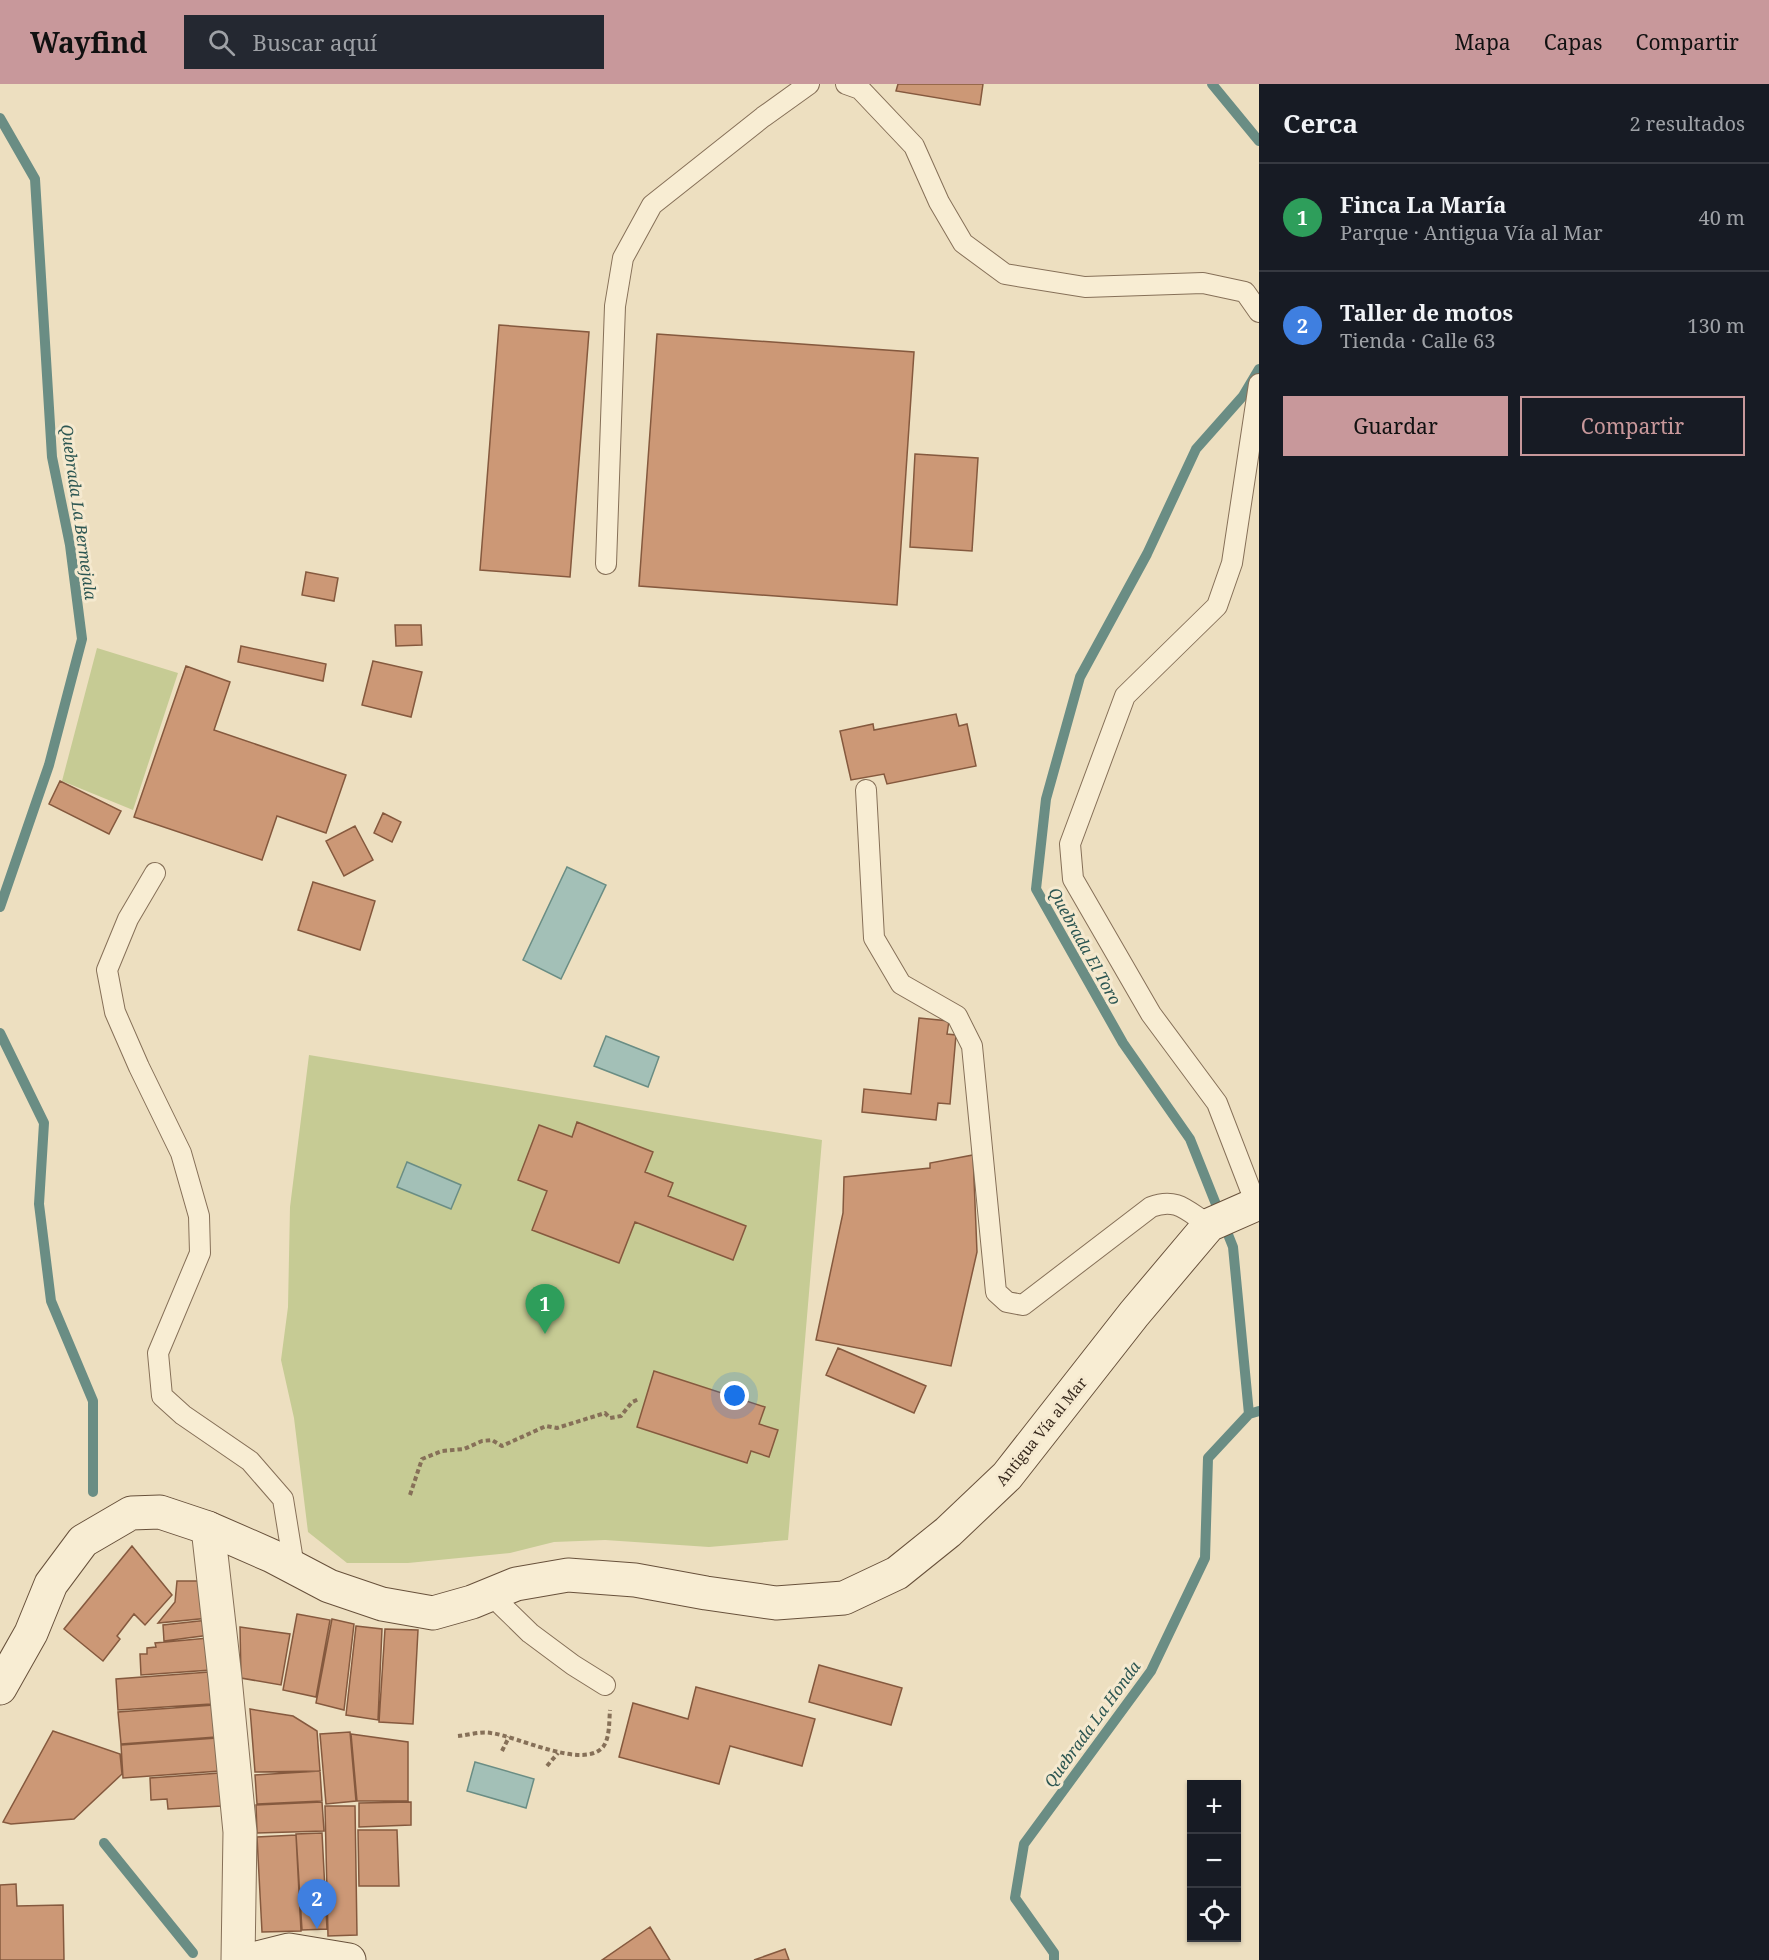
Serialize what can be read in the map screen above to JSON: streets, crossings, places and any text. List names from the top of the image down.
{
  "streets": {
    "main road": ["Antigua Vía al Mar"]
  },
  "water": ["Quebrada La Bermejala", "Quebrada El Toro", "Quebrada La Honda"],
  "page": {
    "header": "Wayfind",
    "search": "Buscar aquí",
    "nav": ["Mapa", "Capas", "Compartir"],
    "heading": ["Cerca", "2 resultados"],
    "list": [
      {
        "mark": "1",
        "name": "Finca La María",
        "note": "Parque · Antigua Vía al Mar",
        "value": "40 m"
      },
      {
        "mark": "2",
        "name": "Taller de motos",
        "note": "Tienda · Calle 63",
        "value": "130 m"
      }
    ],
    "buttons": ["Guardar", "Compartir"],
    "pins": ["1", "2"],
    "map_buttons": ["+", "−"]
  }
}
